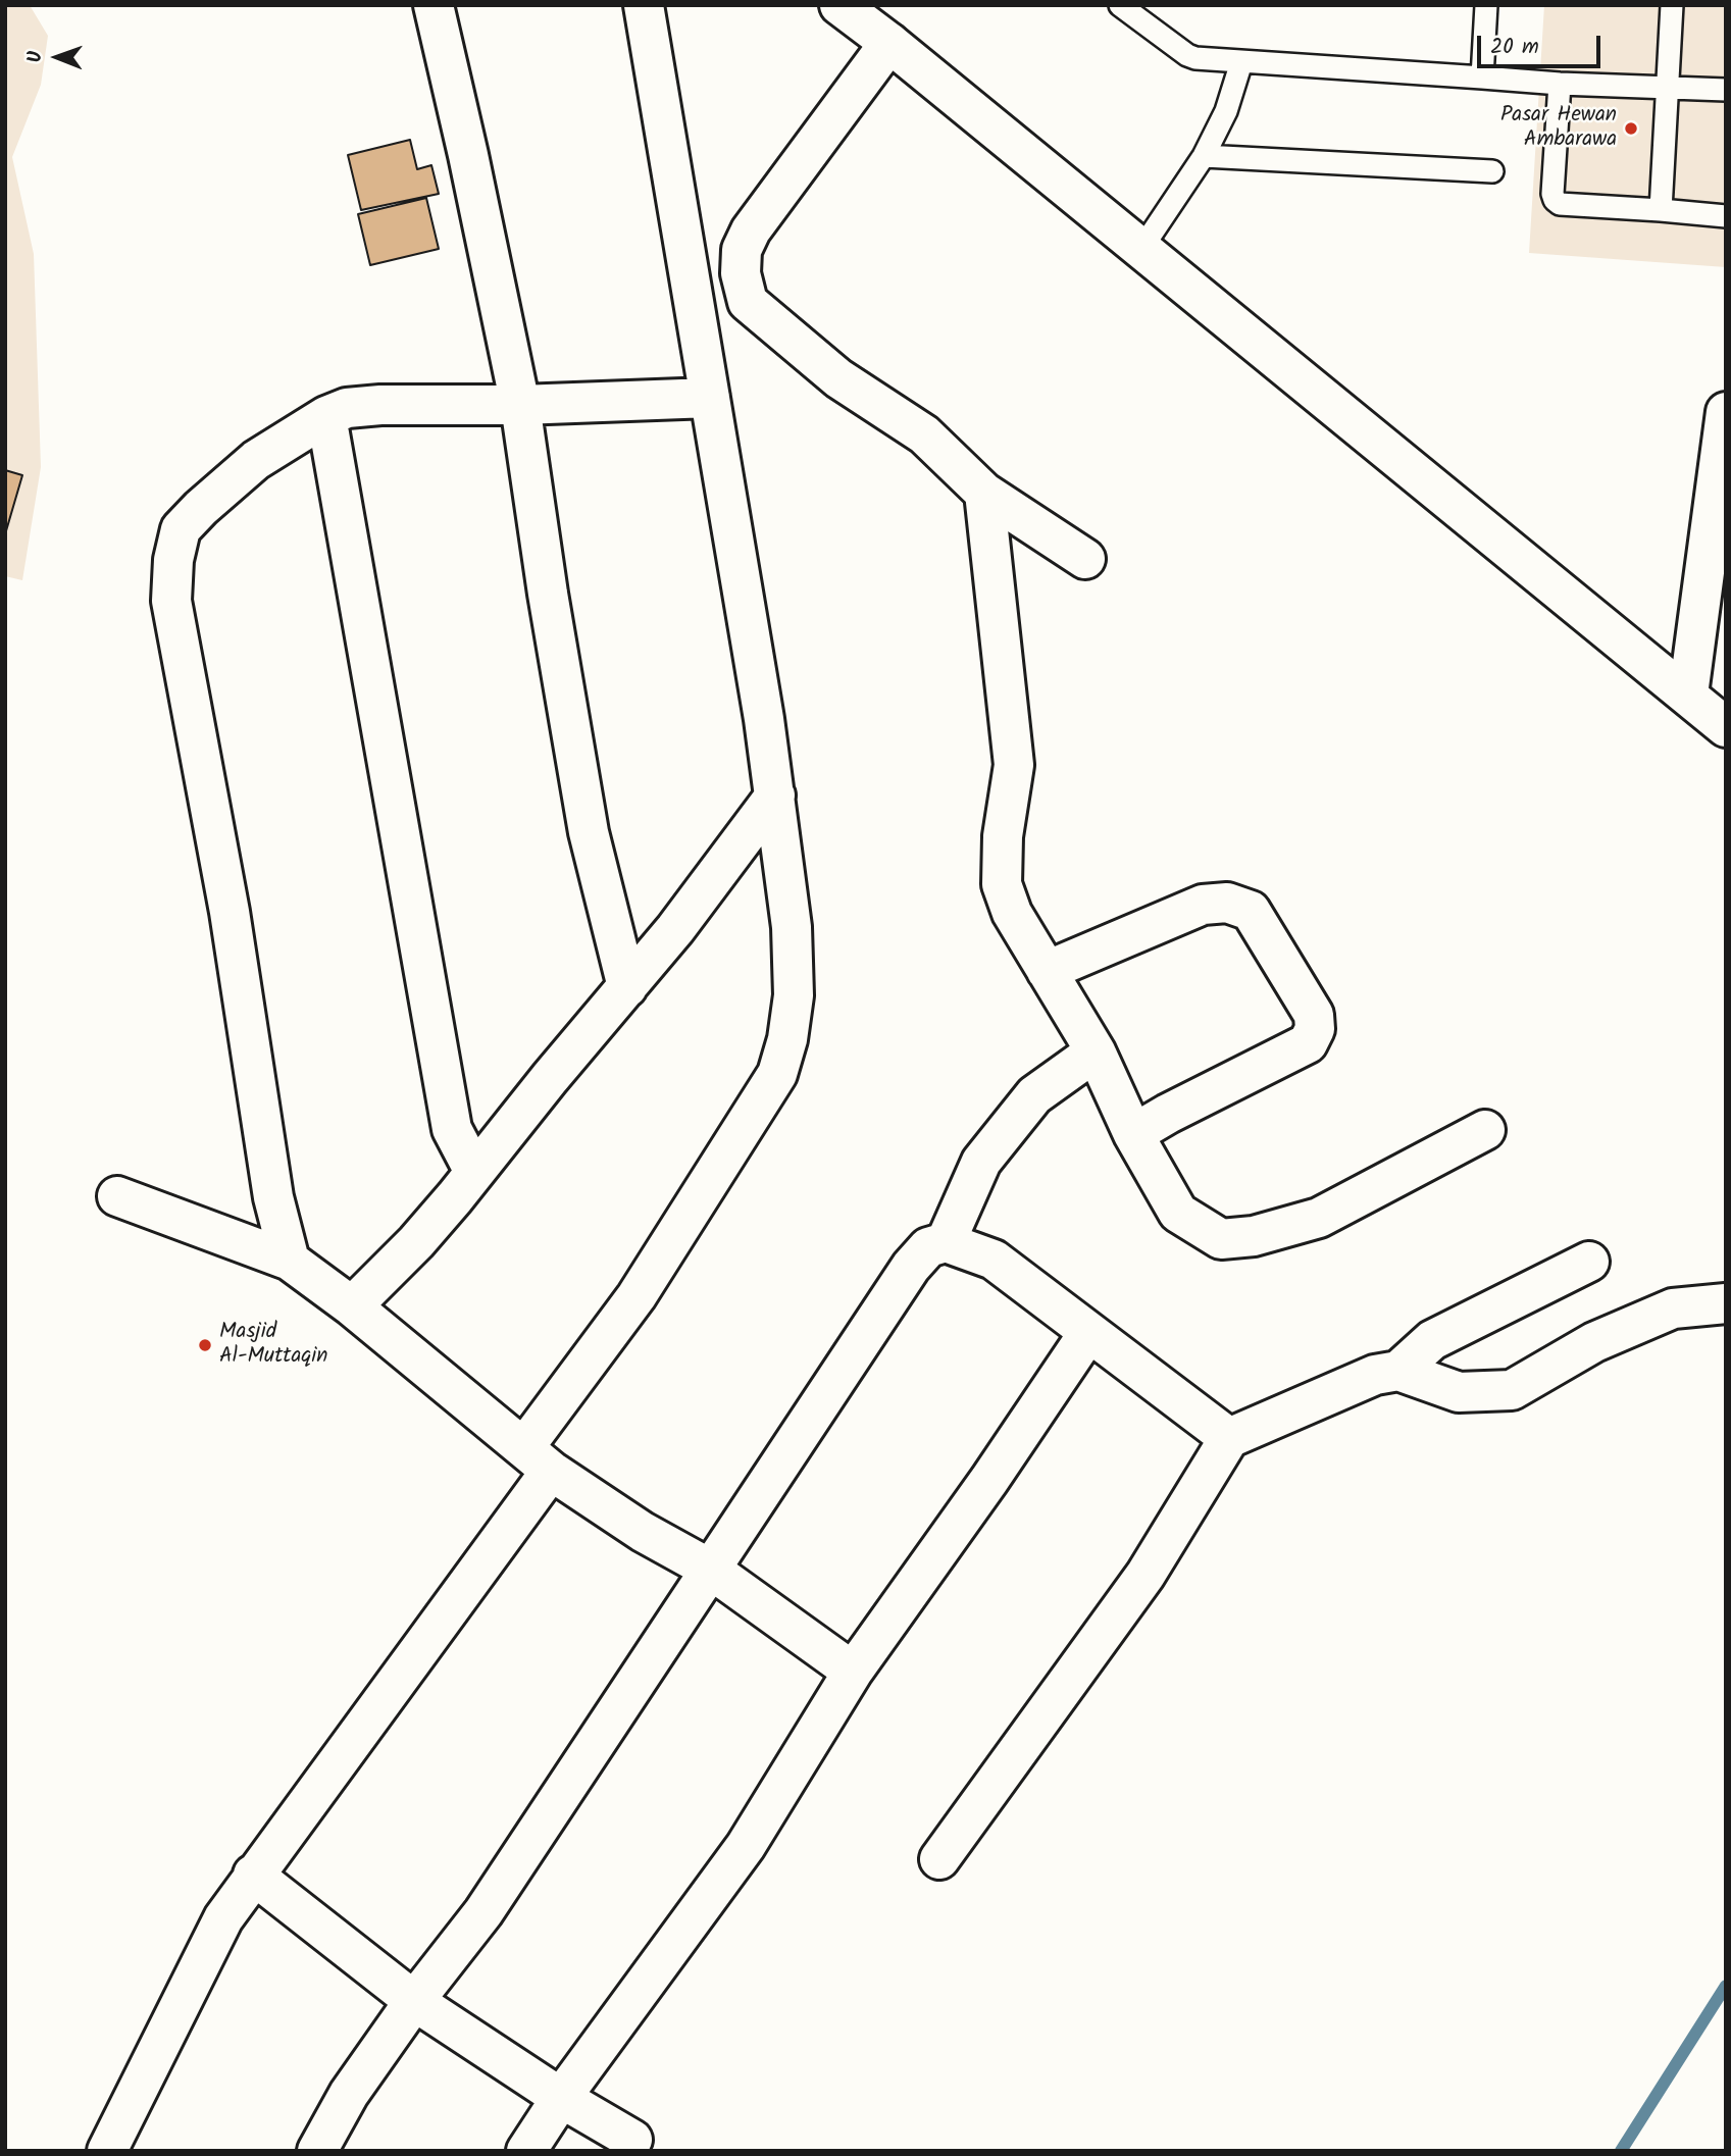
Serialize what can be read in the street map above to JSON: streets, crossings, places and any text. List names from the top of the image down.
{
  "places": ["Pasar Hewan Ambarawa", "Masjid Al-Muttaqin"],
  "scale_bar": "20 m",
  "north": "left"
}
